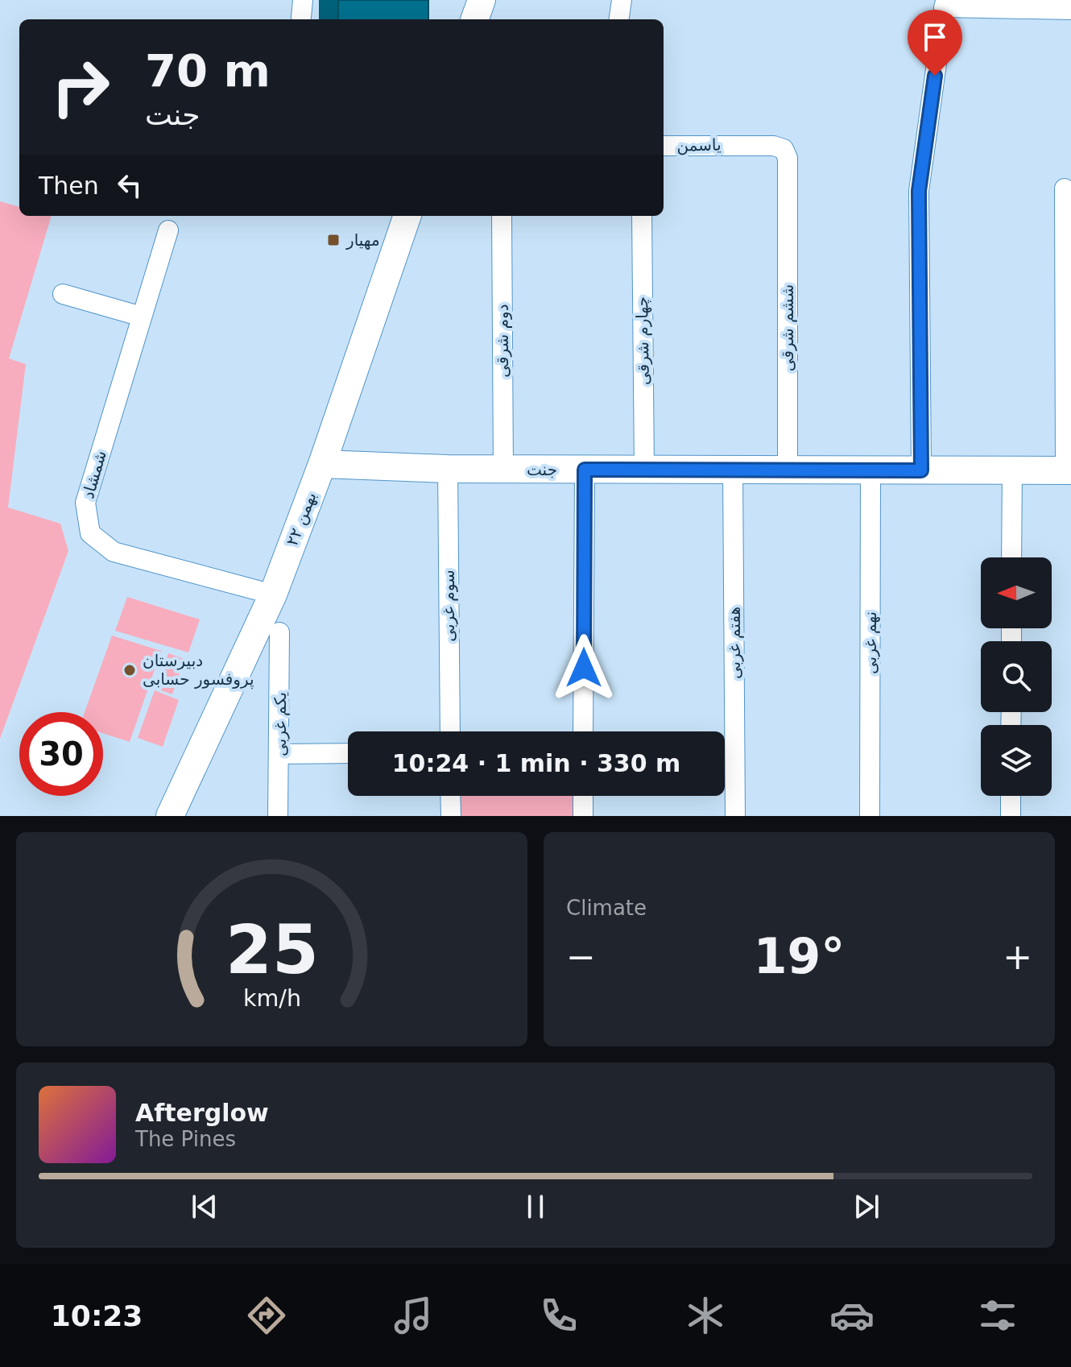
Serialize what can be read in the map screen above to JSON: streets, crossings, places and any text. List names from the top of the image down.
{
  "streets": {
    "street": [
      "یاسمن",
      "ششم شرقی",
      "دوم شرقی",
      "چهارم شرقی",
      "جنت",
      "شمشاد",
      "۲۲ بهمن",
      "سوم غربی",
      "هفتم غربی",
      "نهم غربی",
      "یکم غربی"
    ]
  },
  "crossings": [
    ["یاسمن", "ششم شرقی"],
    ["ششم شرقی", "جنت"],
    ["دوم شرقی", "جنت"],
    ["چهارم شرقی", "جنت"],
    ["جنت", "۲۲ بهمن"],
    ["جنت", "سوم غربی"],
    ["جنت", "هفتم غربی"],
    ["جنت", "نهم غربی"],
    ["شمشاد", "۲۲ بهمن"]
  ],
  "places": {
    "transit": ["مهیار"],
    "other": ["دبیرستان پروفسور حسابی"]
  },
  "north": "left",
  "page": {
    "turn": ["70 m", "جنت"],
    "then": "Then",
    "limit": "30",
    "trip": "10:24 · 1 min · 330 m",
    "tile": "Climate",
    "heat": ["−", "19°", "+"],
    "song": ["Afterglow", "The Pines"],
    "tabs": "10:23",
    "gauge": ["25", "km/h"]
  }
}
